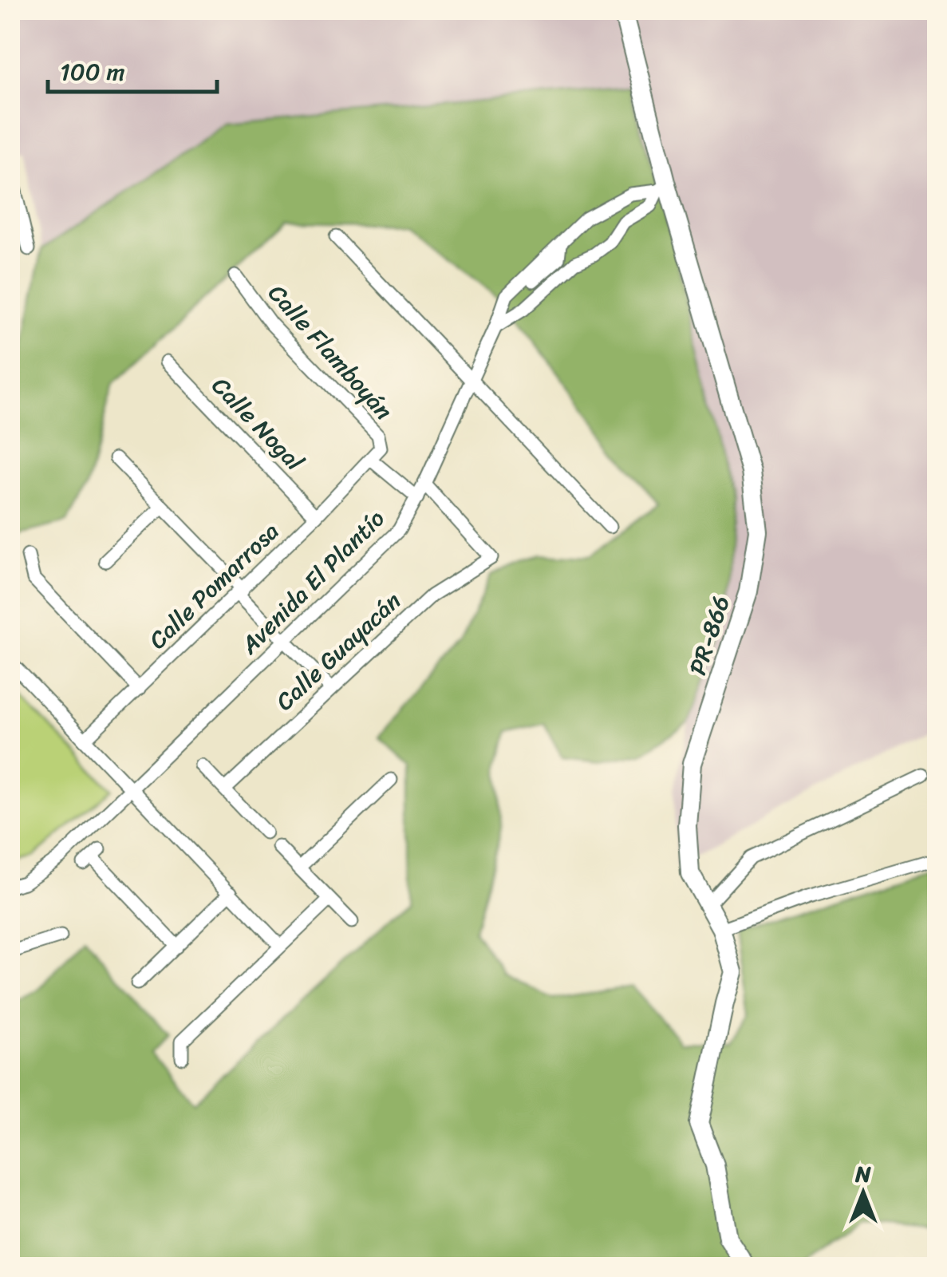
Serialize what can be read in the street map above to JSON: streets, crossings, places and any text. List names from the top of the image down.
{
  "streets": {
    "street": [
      "Calle Flamboyán",
      "Calle Nogal",
      "Avenida El Plantío",
      "Calle Pomarrosa",
      "PR-866",
      "Calle Guayacán"
    ]
  },
  "crossings": [
    ["Calle Flamboyán", "Calle Pomarrosa"],
    ["Calle Nogal", "Calle Pomarrosa"],
    ["Avenida El Plantío", "PR-866"],
    ["Avenida El Plantío", "Calle Guayacán"]
  ],
  "scale_bar": "100 m",
  "north": "top"
}
